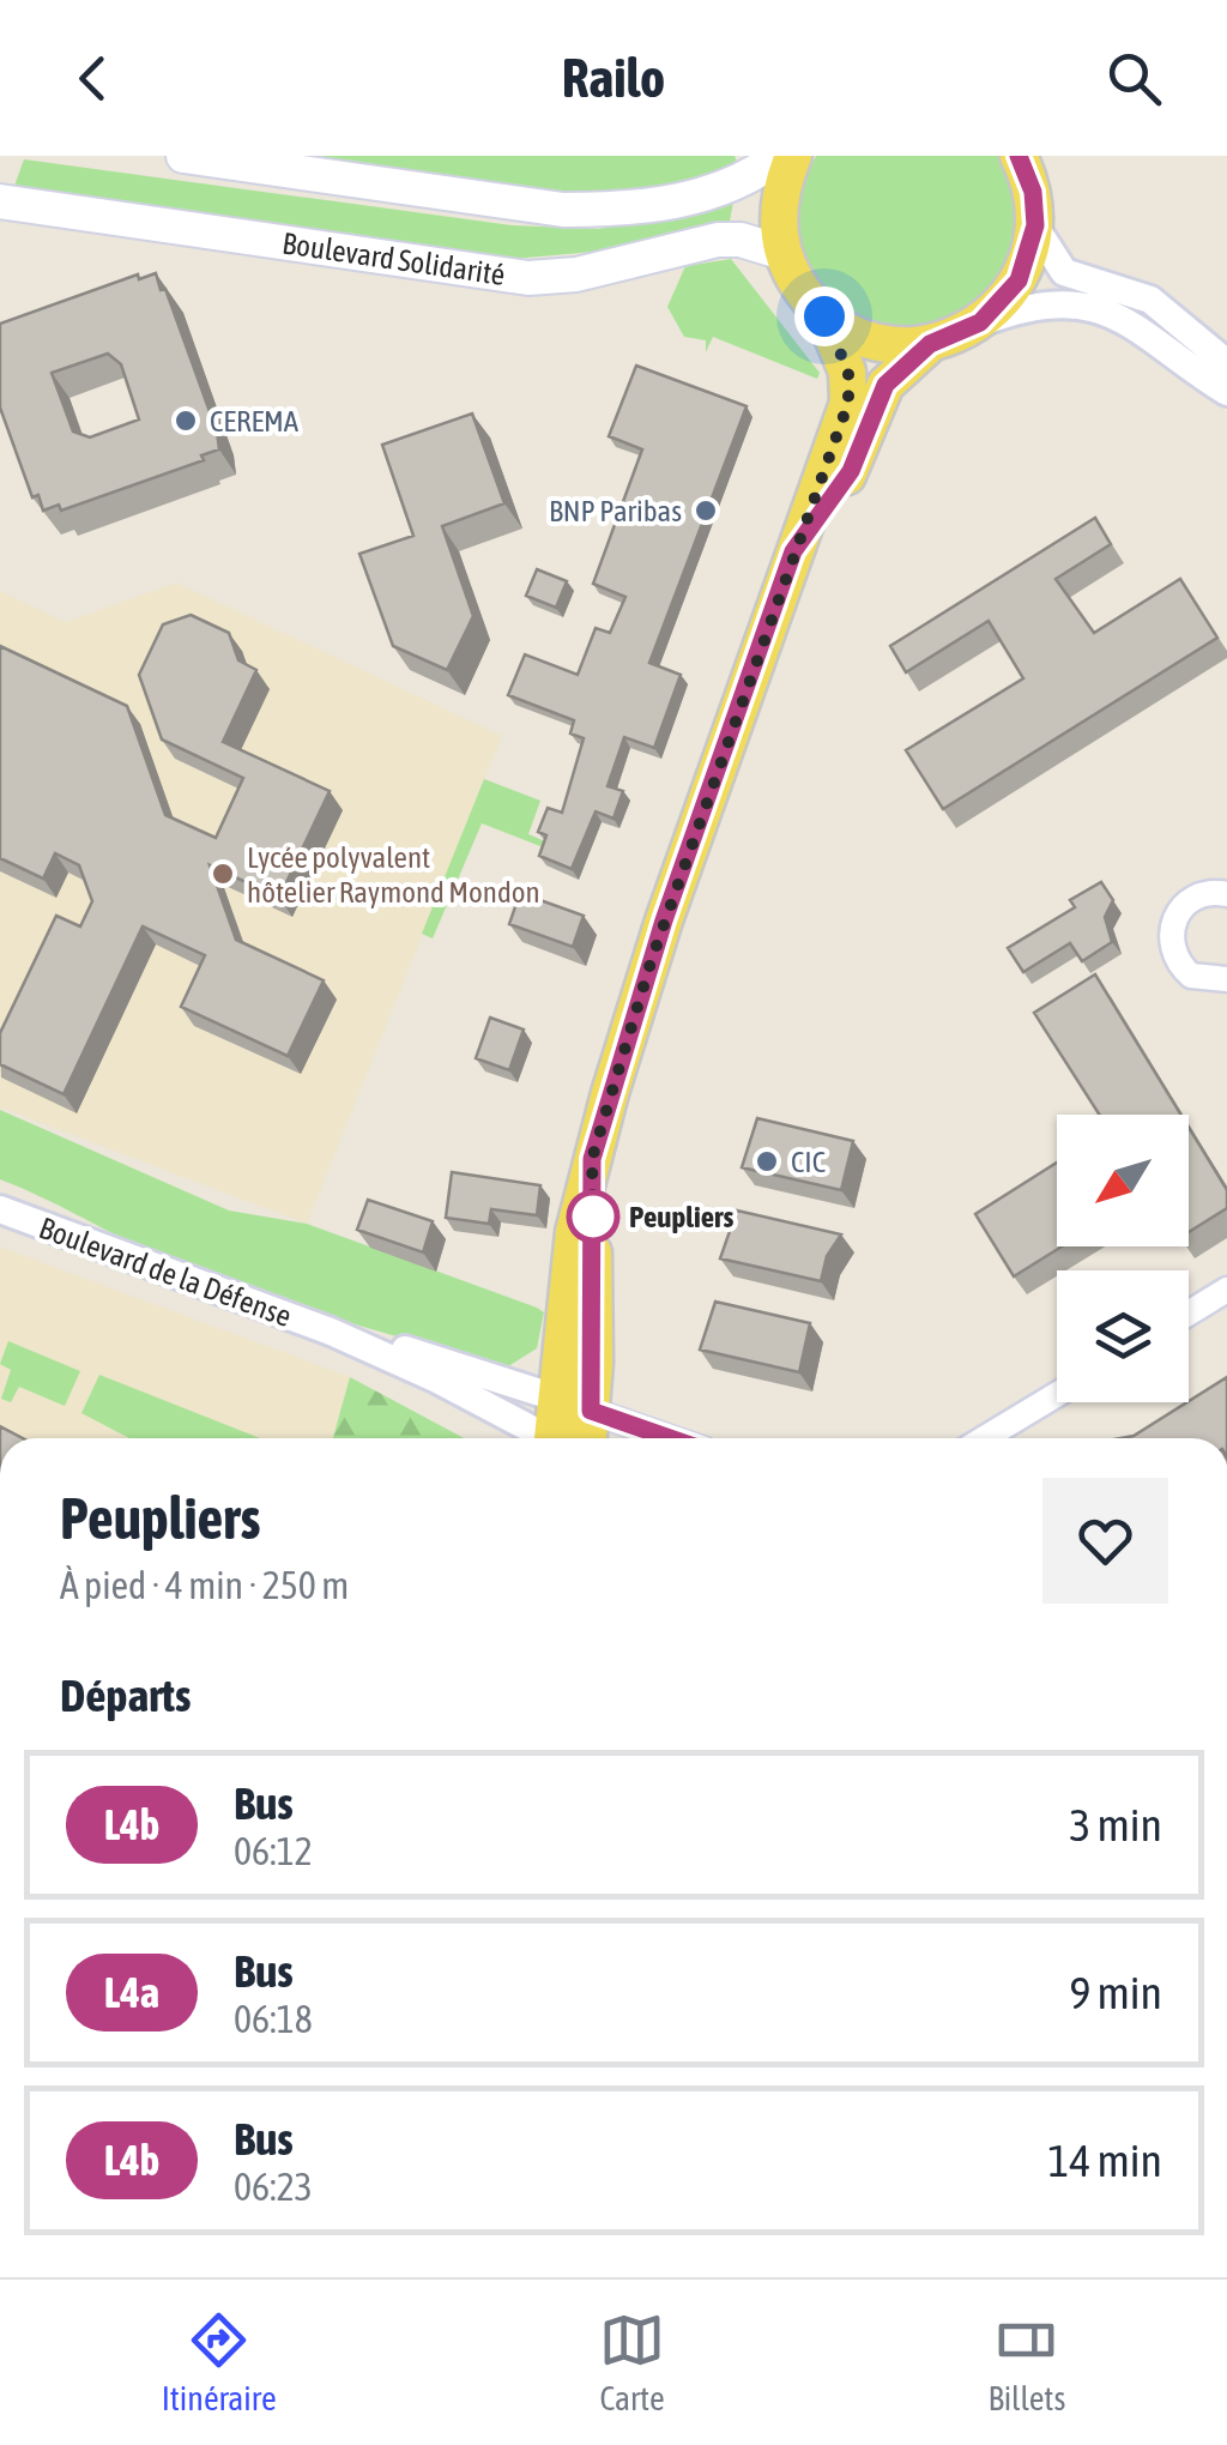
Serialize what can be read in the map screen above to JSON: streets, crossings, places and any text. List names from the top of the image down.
{
  "streets": {
    "main road": ["Boulevard Solidarité"],
    "street": ["Boulevard de la Défense"]
  },
  "places": [
    "CEREMA",
    "BNP Paribas",
    "Lycée polyvalent hôtelier Raymond Mondon",
    "CIC",
    "Peupliers"
  ],
  "lines": ["bus line L4b"],
  "north": "bottom left",
  "page": {
    "header": "Railo",
    "heading": [
      ["Peupliers", "À pied · 4 min · 250 m"],
      "Départs"
    ],
    "list": [
      {
        "mark": "L4b",
        "name": "Bus",
        "note": "06:12",
        "value": "3 min"
      },
      {
        "mark": "L4a",
        "name": "Bus",
        "note": "06:18",
        "value": "9 min"
      },
      {
        "mark": "L4b",
        "name": "Bus",
        "note": "06:23",
        "value": "14 min"
      }
    ],
    "tabs": ["Itinéraire", "Carte", "Billets"]
  }
}
